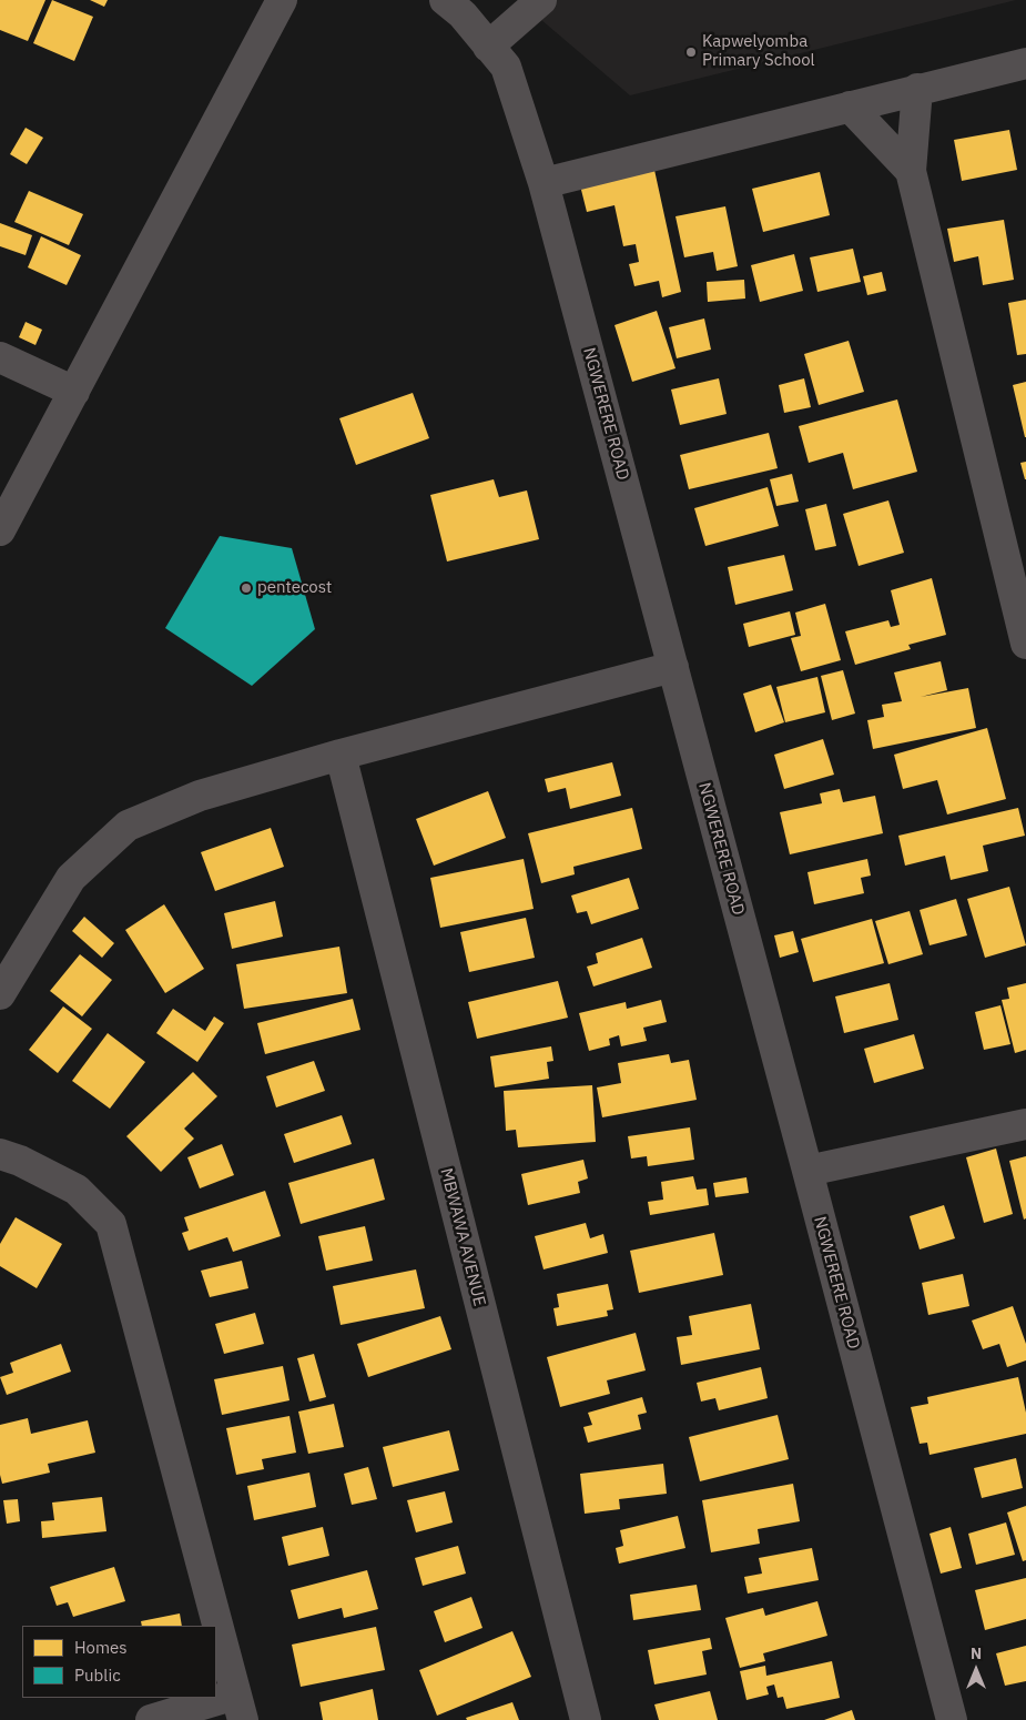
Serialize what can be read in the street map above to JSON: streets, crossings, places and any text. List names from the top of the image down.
{
  "streets": {
    "street": ["NGWERERE ROAD", "MBWAWA AVENUE"]
  },
  "places": ["Kapwelyomba Primary School", "pentecost"],
  "legend": ["Homes", "Public"],
  "north": "top"
}
